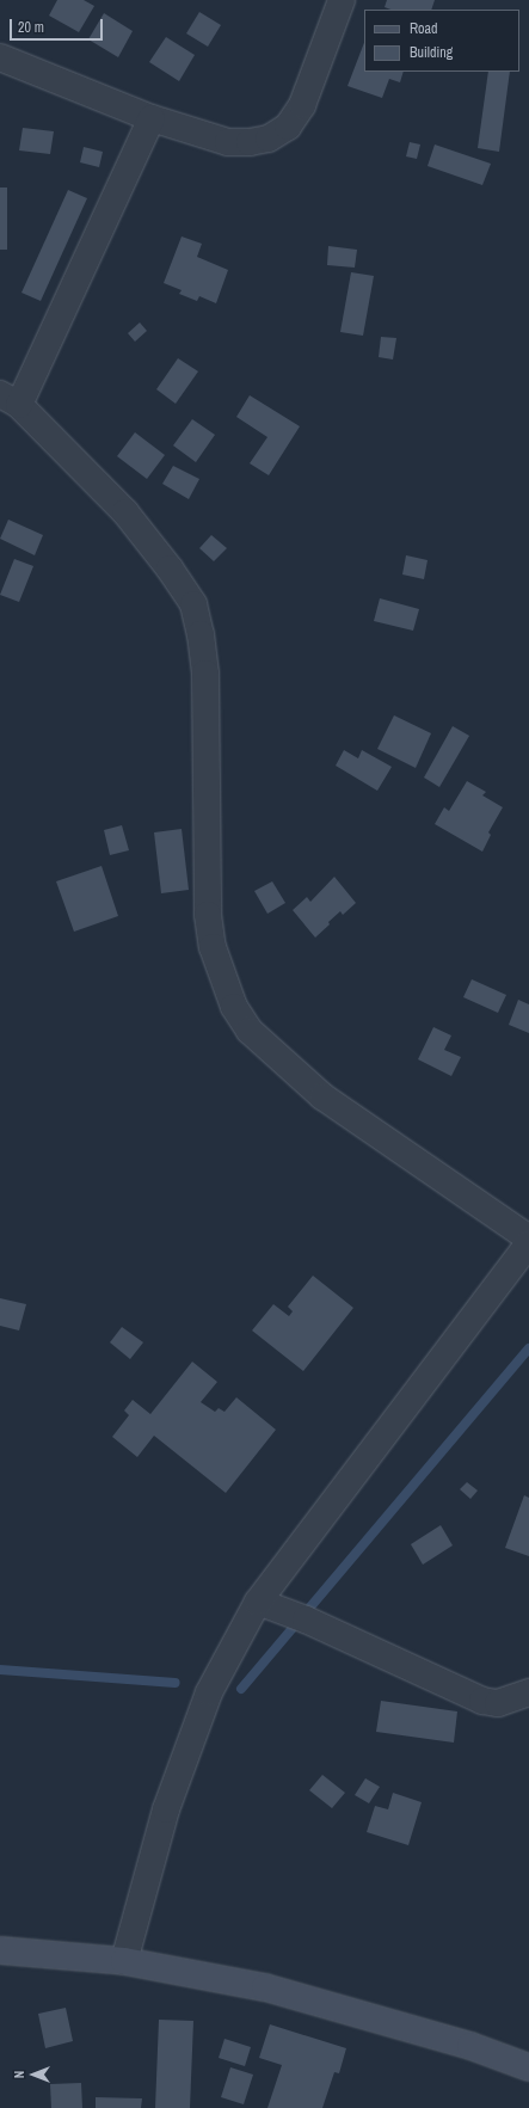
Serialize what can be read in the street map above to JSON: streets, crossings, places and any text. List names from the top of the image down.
{
  "legend": ["Road", "Building"],
  "scale_bar": "20 m",
  "north": "left"
}
